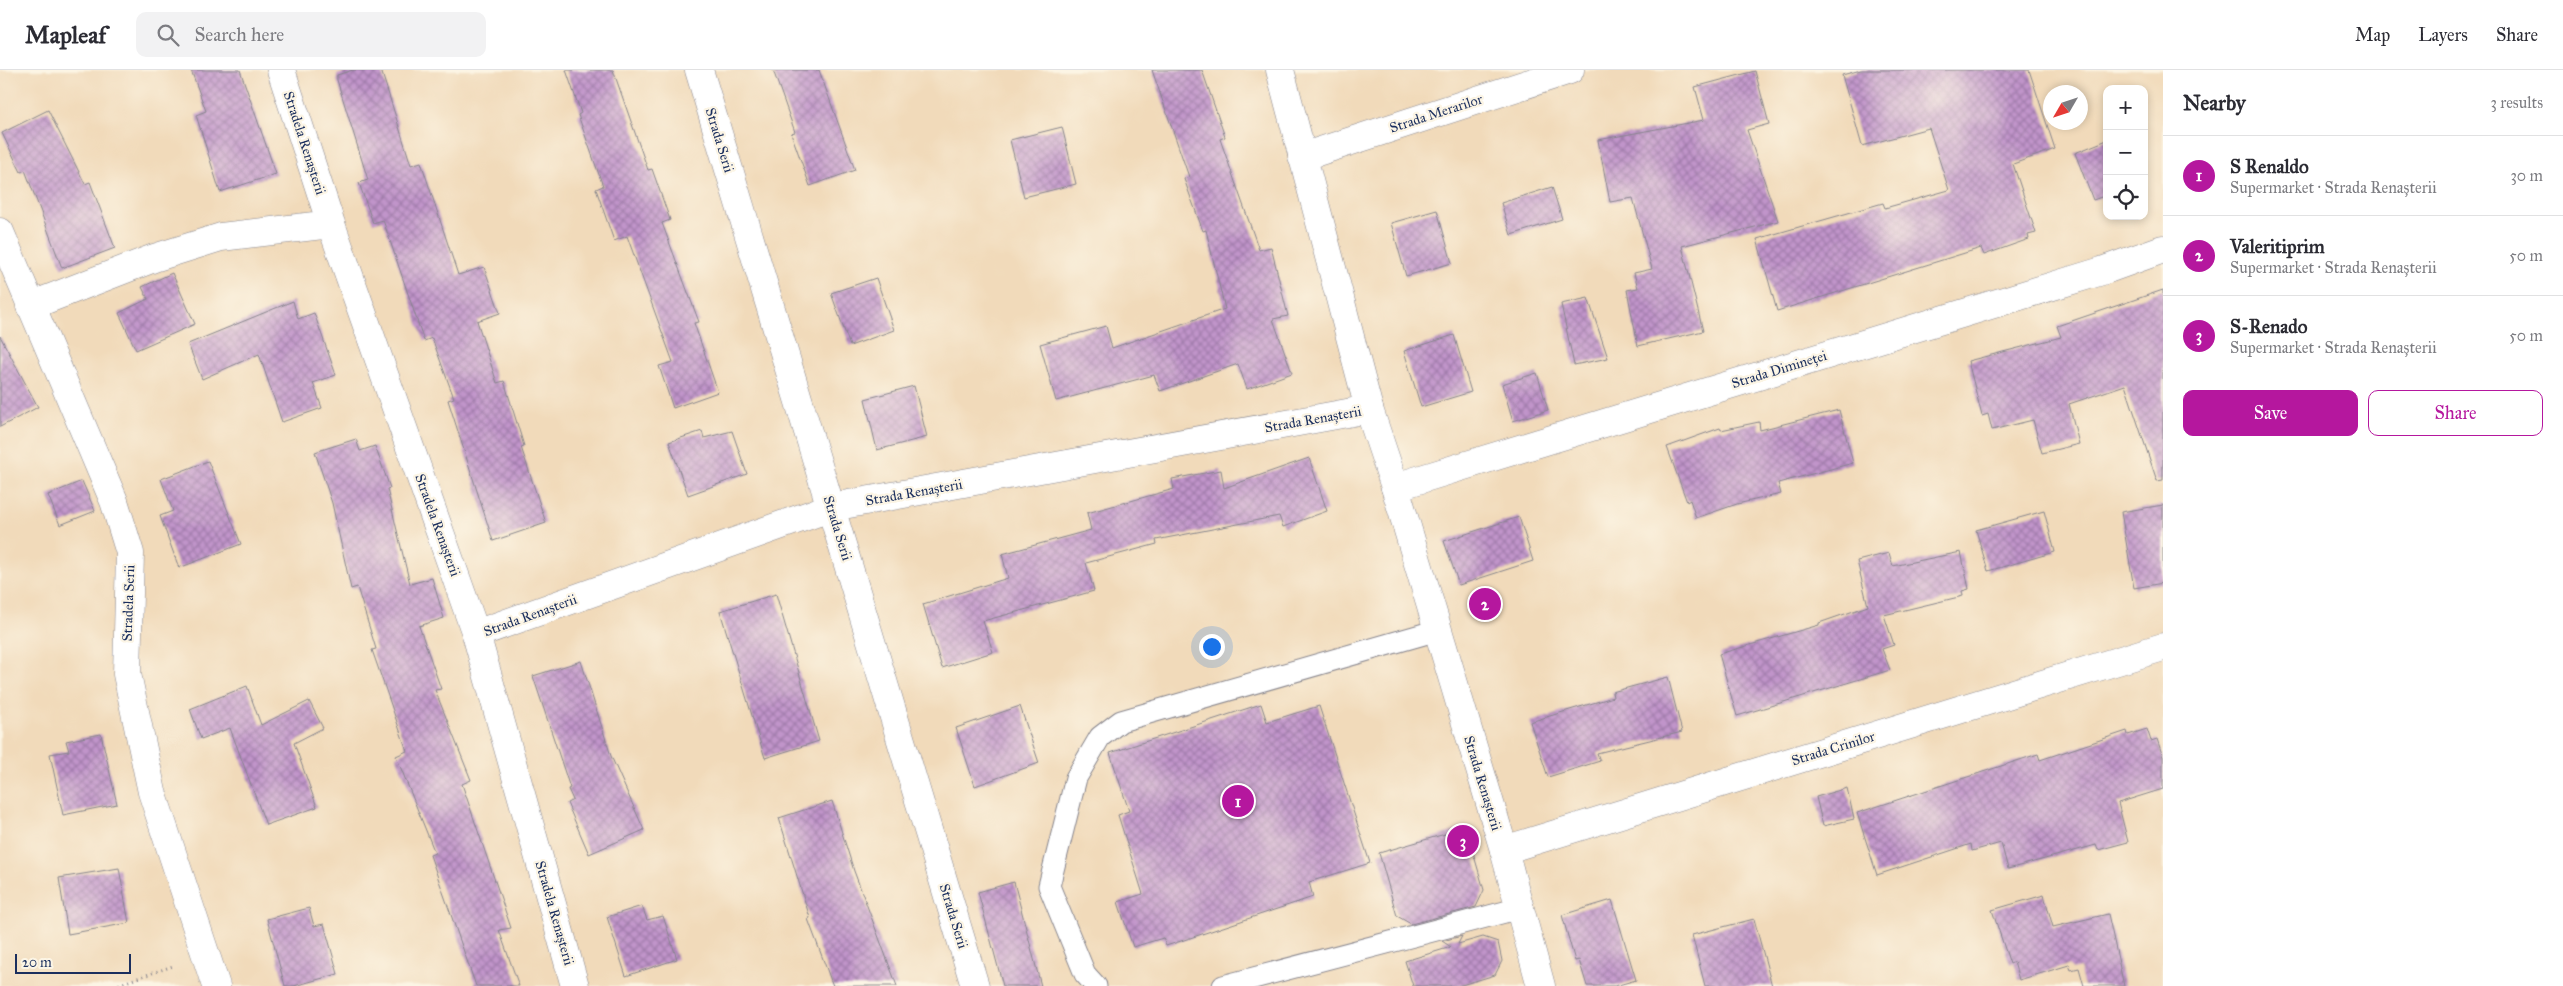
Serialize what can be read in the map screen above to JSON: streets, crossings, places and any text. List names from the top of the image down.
{
  "streets": {
    "street": [
      "Strada Merarilor",
      "Strada Serii",
      "Stradela Renașterii",
      "Strada Dimineței",
      "Strada Renașterii",
      "Stradela Serii",
      "Strada Crinilor"
    ]
  },
  "crossings": [
    ["Strada Merarilor", "Strada Renașterii"],
    ["Strada Serii", "Strada Renașterii"],
    ["Stradela Renașterii", "Strada Renașterii"],
    ["Strada Dimineței", "Strada Renașterii"],
    ["Strada Renașterii", "Strada Crinilor"]
  ],
  "scale_bar": "20 m",
  "north": "bottom left",
  "page": {
    "header": "Mapleaf",
    "search": "Search here",
    "nav": ["Map", "Layers", "Share"],
    "heading": ["Nearby", "3 results"],
    "map_buttons": ["+", "−"],
    "list": [
      {
        "mark": "1",
        "name": "S Renaldo",
        "note": "Supermarket · Strada Renașterii",
        "value": "30 m"
      },
      {
        "mark": "2",
        "name": "Valeritiprim",
        "note": "Supermarket · Strada Renașterii",
        "value": "50 m"
      },
      {
        "mark": "3",
        "name": "S-Renado",
        "note": "Supermarket · Strada Renașterii",
        "value": "50 m"
      }
    ],
    "buttons": ["Save", "Share"],
    "pins": ["2", "1", "3"],
    "scale": "20 m"
  }
}
